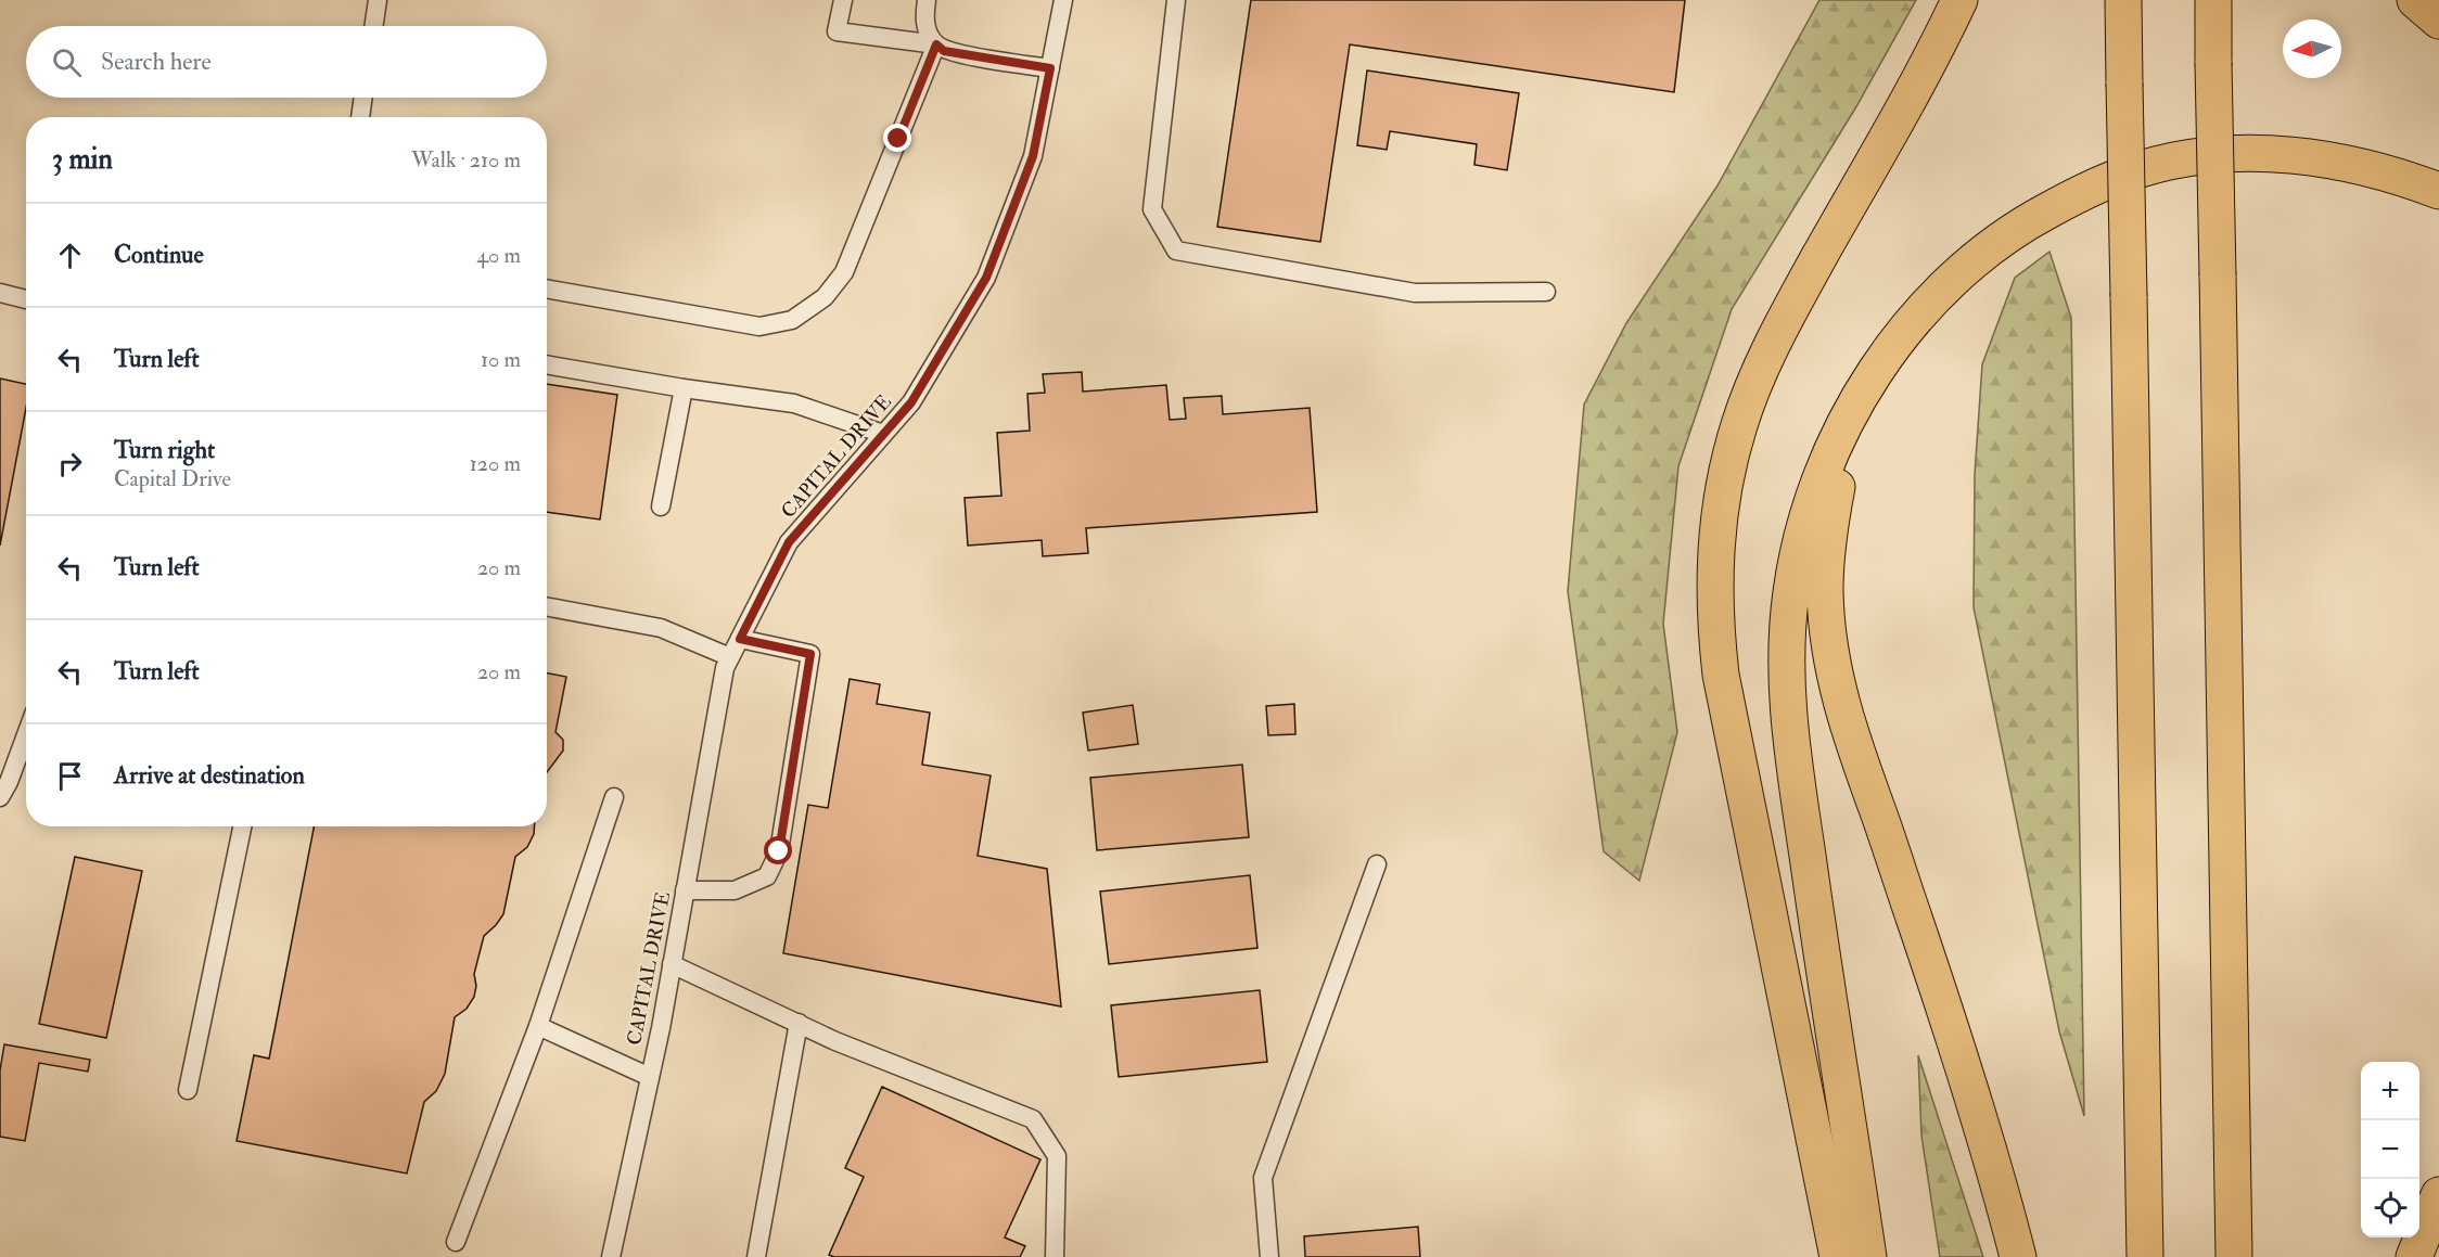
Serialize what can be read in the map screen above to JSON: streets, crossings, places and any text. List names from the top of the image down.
{
  "streets": {
    "lane": ["CAPITAL DRIVE"]
  },
  "north": "left",
  "page": {
    "search": "Search here",
    "heading": ["3 min", "Walk · 210 m"],
    "list": [
      ["Continue", "40 m"],
      ["Turn left", "10 m"],
      ["Turn right", "Capital Drive", "120 m"],
      ["Turn left", "20 m"],
      ["Turn left", "20 m"],
      "Arrive at destination"
    ],
    "map_buttons": ["+", "−"]
  }
}
